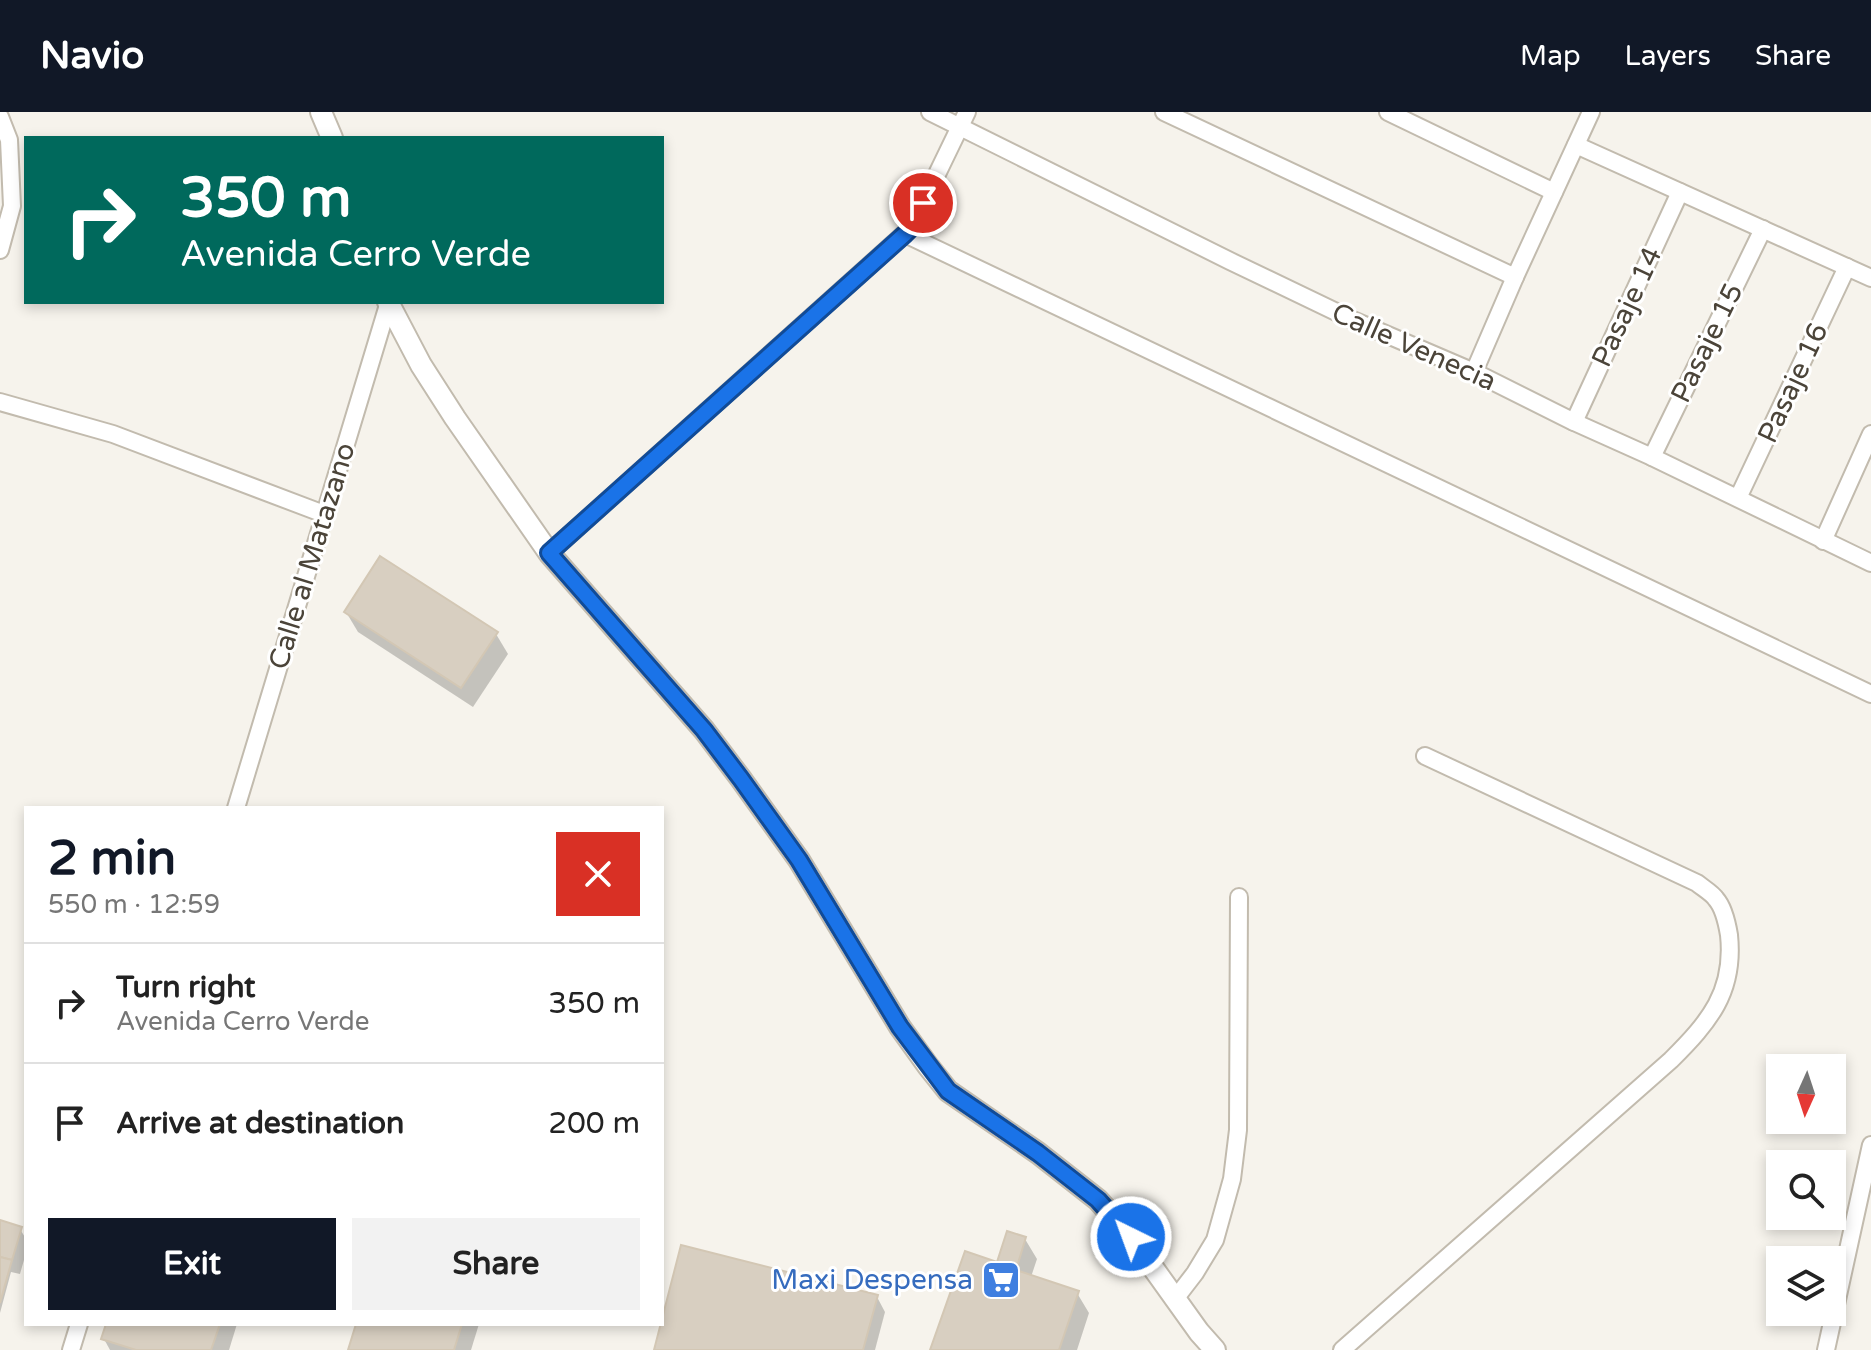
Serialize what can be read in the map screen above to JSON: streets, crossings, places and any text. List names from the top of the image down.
{
  "streets": {
    "street": [
      "Pasaje 14",
      "Pasaje 15",
      "Calle Venecia",
      "Pasaje 16",
      "Calle al Matazano"
    ]
  },
  "crossings": [
    ["Pasaje 14", "Calle Venecia"],
    ["Pasaje 15", "Calle Venecia"],
    ["Calle Venecia", "Pasaje 16"]
  ],
  "places": {
    "supermarket": ["Maxi Despensa"]
  },
  "north": "bottom",
  "page": {
    "header": "Navio",
    "nav": ["Map", "Layers", "Share"],
    "turn": ["350 m", "Avenida Cerro Verde"],
    "heading": ["2 min", "550 m · 12:59"],
    "list": [
      {
        "name": "Turn right",
        "note": "Avenida Cerro Verde",
        "value": "350 m"
      },
      {
        "name": "Arrive at destination",
        "value": "200 m"
      }
    ],
    "buttons": ["Exit", "Share"]
  }
}
